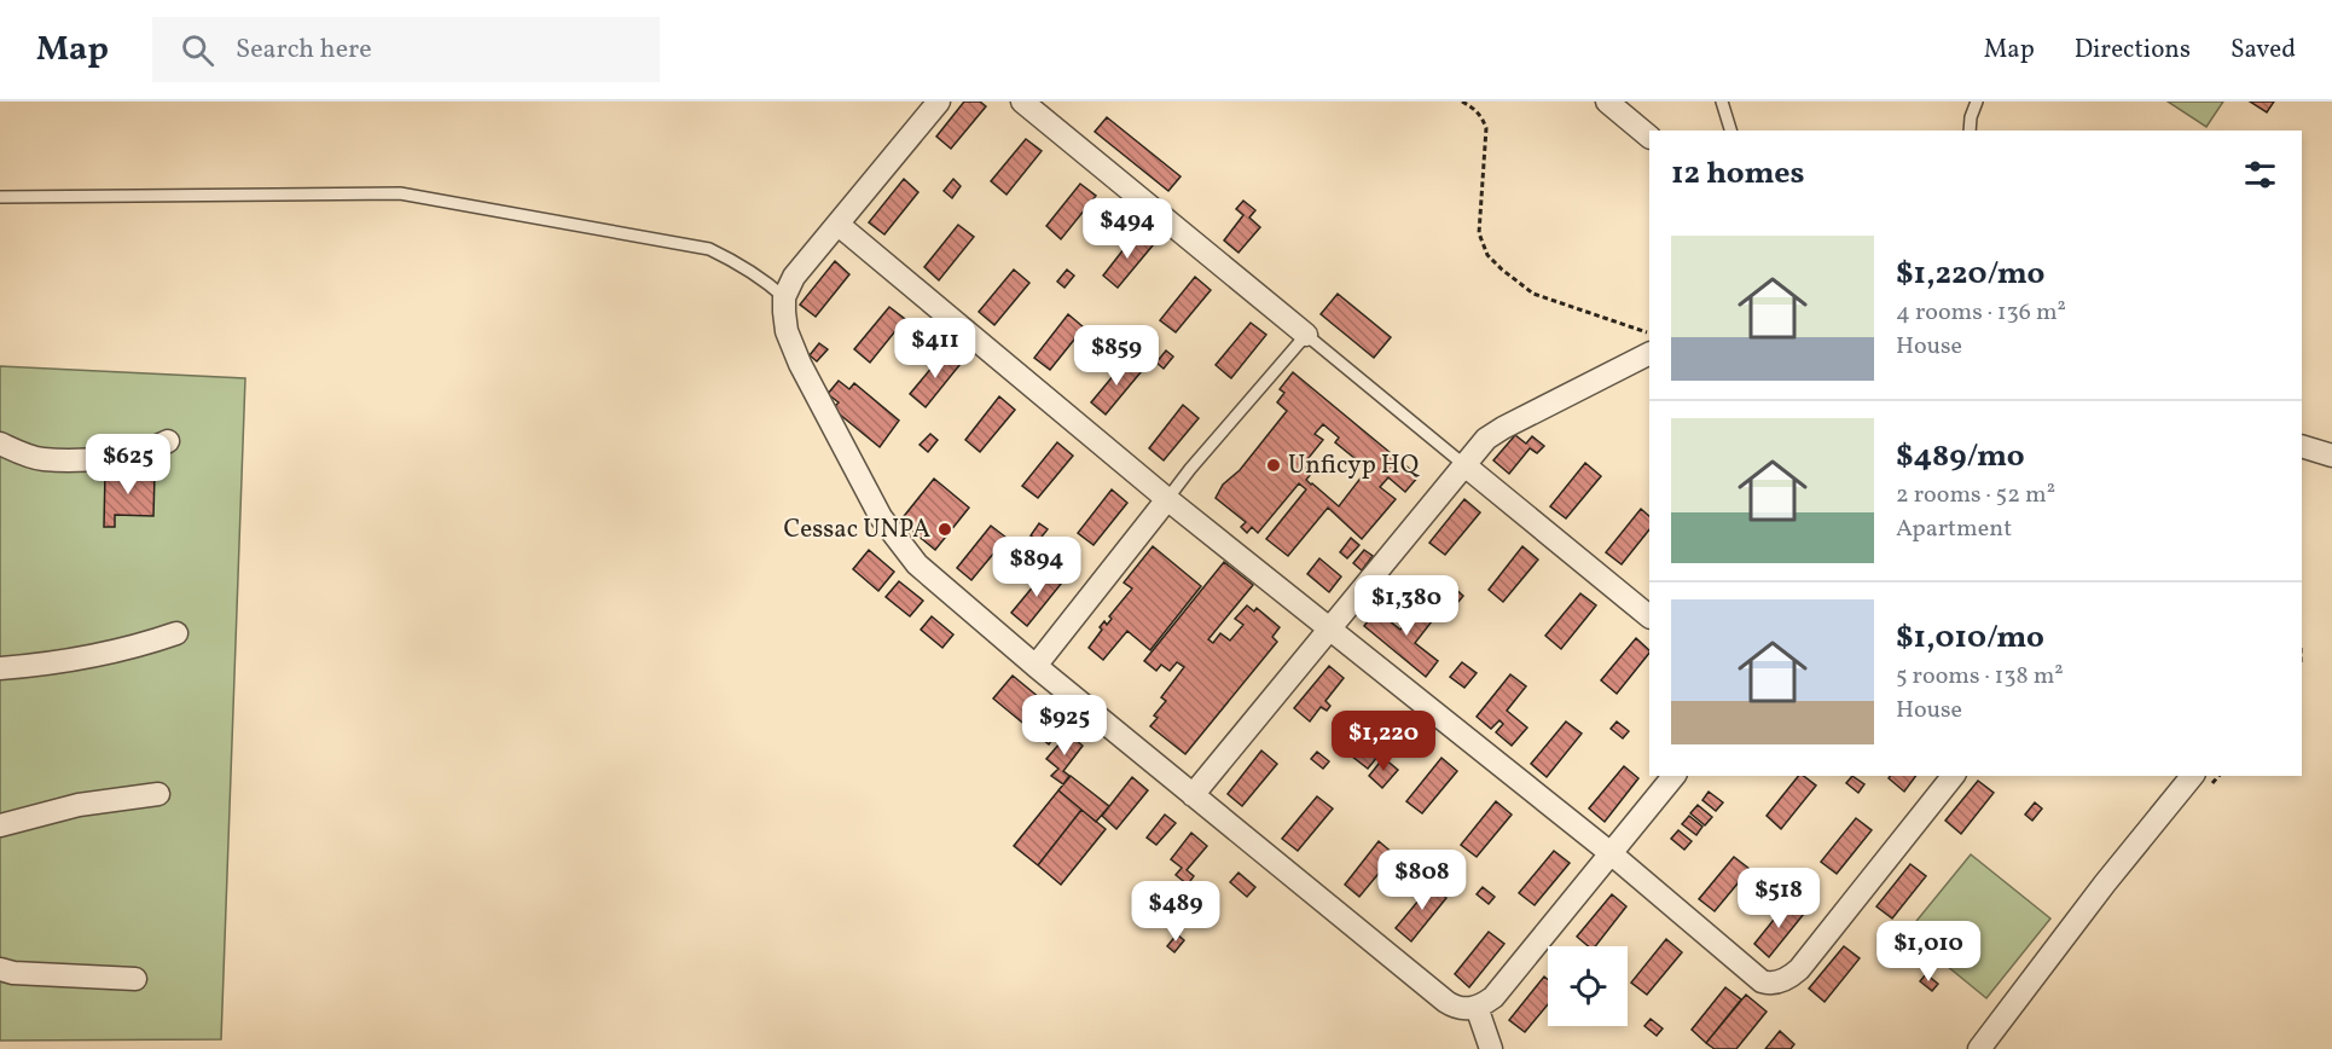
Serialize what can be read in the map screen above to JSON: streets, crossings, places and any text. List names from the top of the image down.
{
  "places": ["Unficyp HQ", "Cessac UNPA"],
  "page": {
    "header": "Map",
    "search": "Search here",
    "nav": ["Map", "Directions", "Saved"],
    "heading": "12 homes",
    "price": [
      "$494",
      "$411",
      "$859",
      "$625",
      "$894",
      "$1,380",
      "$925",
      "$1,220",
      "$808",
      "$518",
      "$489",
      "$1,010"
    ],
    "list": [
      {
        "name": "$1,220/mo",
        "note": "4 rooms · 136 m² · House"
      },
      {
        "name": "$489/mo",
        "note": "2 rooms · 52 m² · Apartment"
      },
      {
        "name": "$1,010/mo",
        "note": "5 rooms · 138 m² · House"
      }
    ]
  }
}
